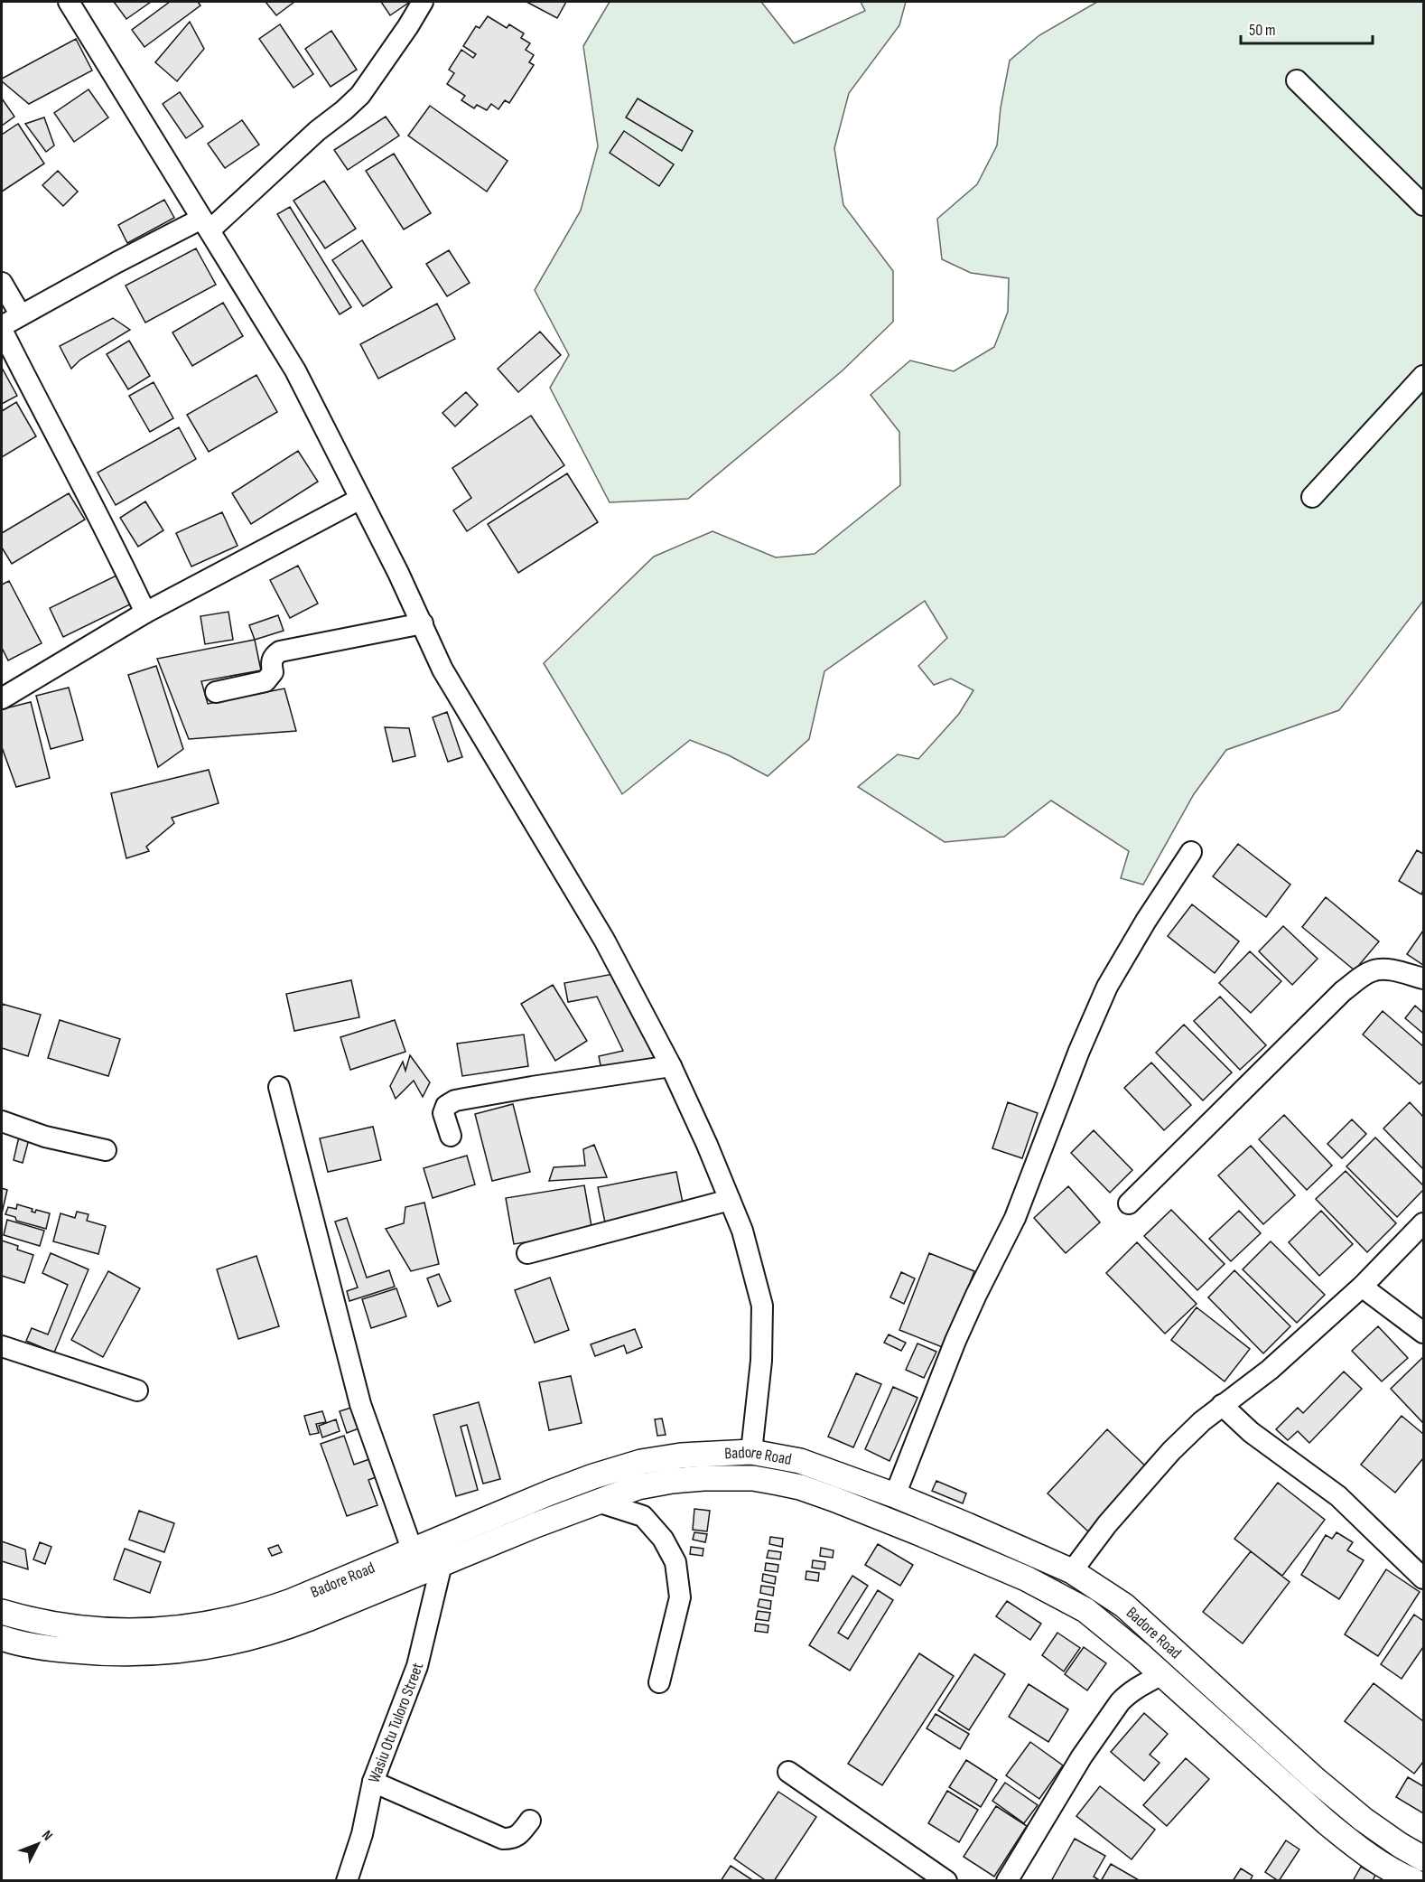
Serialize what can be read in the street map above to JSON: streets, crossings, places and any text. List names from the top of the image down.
{
  "streets": {
    "main road": ["Badore Road"],
    "street": ["Wasiu Otu Tuloro Street"]
  },
  "crossings": [
    ["Badore Road", "Wasiu Otu Tuloro Street"]
  ],
  "scale_bar": "50 m",
  "north": "top right"
}
